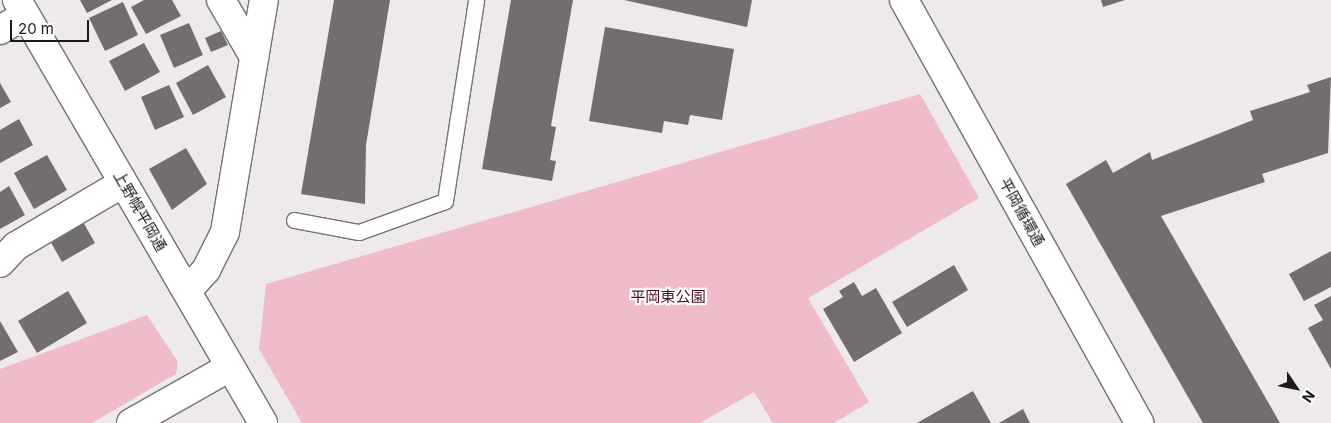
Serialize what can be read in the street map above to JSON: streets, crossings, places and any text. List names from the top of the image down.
{
  "streets": {
    "street": ["上野幌平岡通", "平岡循環通"]
  },
  "parks": ["平岡東公園"],
  "scale_bar": "20 m",
  "north": "bottom right"
}
